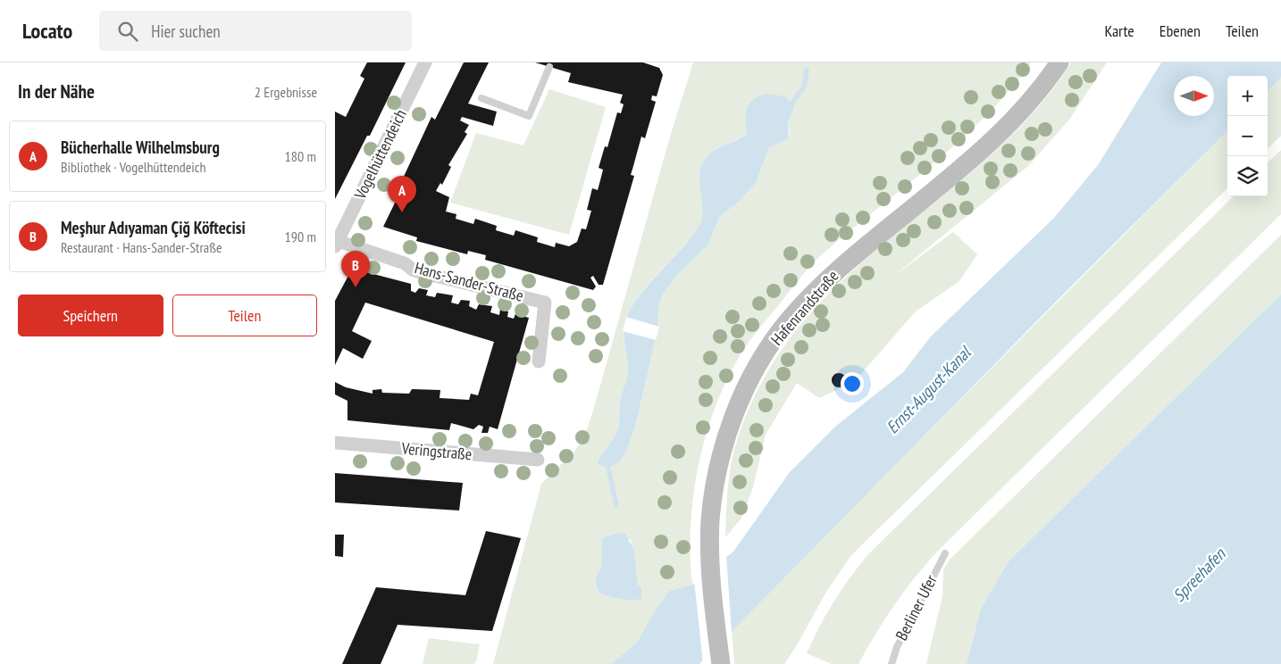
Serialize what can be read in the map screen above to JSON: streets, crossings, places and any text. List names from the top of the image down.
{
  "streets": {
    "main road": ["Hafenrandstraße"],
    "street": ["Vogelhüttendeich", "Hans-Sander-Straße", "Veringstraße"],
    "lane": ["Berliner Ufer"]
  },
  "crossings": [
    ["Vogelhüttendeich", "Hans-Sander-Straße"]
  ],
  "water": ["Ernst-August-Kanal", "Spreehafen"],
  "north": "right",
  "page": {
    "header": "Locato",
    "search": "Hier suchen",
    "nav": ["Karte", "Ebenen", "Teilen"],
    "heading": ["In der Nähe", "2 Ergebnisse"],
    "map_buttons": ["+", "−"],
    "list": [
      {
        "mark": "A",
        "name": "Bücherhalle Wilhelmsburg",
        "note": "Bibliothek · Vogelhüttendeich",
        "value": "180 m"
      },
      {
        "mark": "B",
        "name": "Meşhur Adıyaman Çiğ Köftecisi",
        "note": "Restaurant · Hans-Sander-Straße",
        "value": "190 m"
      }
    ],
    "pins": ["A", "B"],
    "buttons": ["Speichern", "Teilen"]
  }
}
